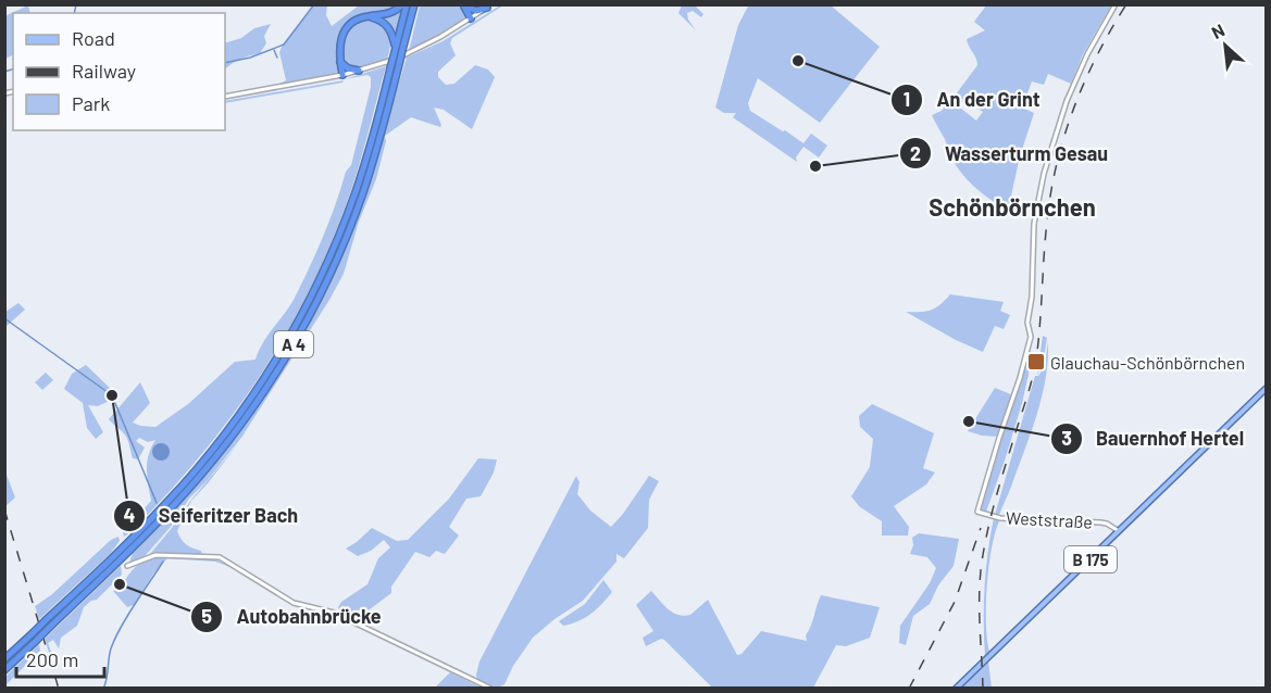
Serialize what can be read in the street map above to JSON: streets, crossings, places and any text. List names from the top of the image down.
{
  "streets": {
    "highway": ["A 4"],
    "main road": ["B 175"],
    "street": ["Weststraße"]
  },
  "crossings": [
    ["Weststraße", "B 175"]
  ],
  "districts": ["Schönbörnchen"],
  "places": {
    "other": [
      "An der Grint",
      "Wasserturm Gesau",
      "Seiferitzer Bach",
      "Bauernhof Hertel",
      "Autobahnbrücke"
    ],
    "transit": ["Glauchau-Schönbörnchen"]
  },
  "legend": ["Road", "Railway", "Park"],
  "scale_bar": "200 m",
  "north": "top left"
}
